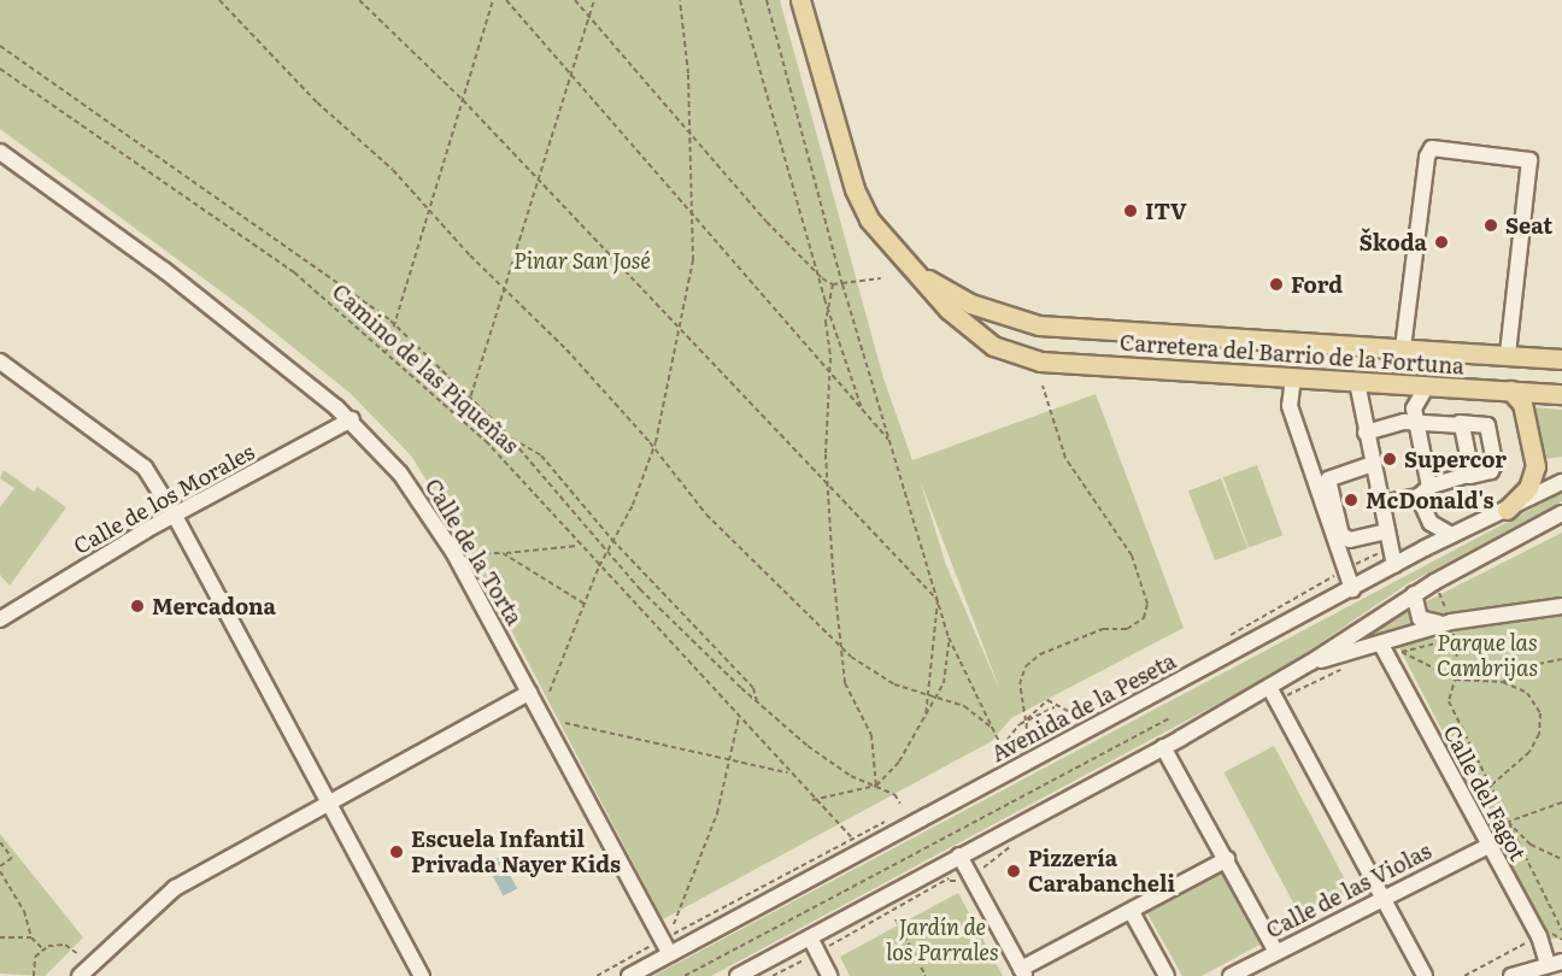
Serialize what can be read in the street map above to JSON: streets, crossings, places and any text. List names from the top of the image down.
{
  "streets": {
    "main road": ["Carretera del Barrio de la Fortuna"],
    "street": [
      "Calle de los Morales",
      "Calle de la Torta",
      "Avenida de la Peseta",
      "Calle del Fagot",
      "Calle de las Violas"
    ],
    "path": ["Camino de las Piqueñas"]
  },
  "crossings": [
    ["Camino de las Piqueñas", "Avenida de la Peseta"],
    ["Calle de los Morales", "Calle de la Torta"],
    ["Calle de la Torta", "Avenida de la Peseta"],
    ["Calle del Fagot", "Calle de las Violas"]
  ],
  "parks": ["Pinar San José", "Parque las Cambrijas", "Jardín de los Parrales"],
  "places": [
    "ITV",
    "Seat",
    "Škoda",
    "Ford",
    "Supercor",
    "McDonald's",
    "Mercadona",
    "Escuela Infantil Privada Nayer Kids",
    "Pizzería Carabancheli"
  ]
}
